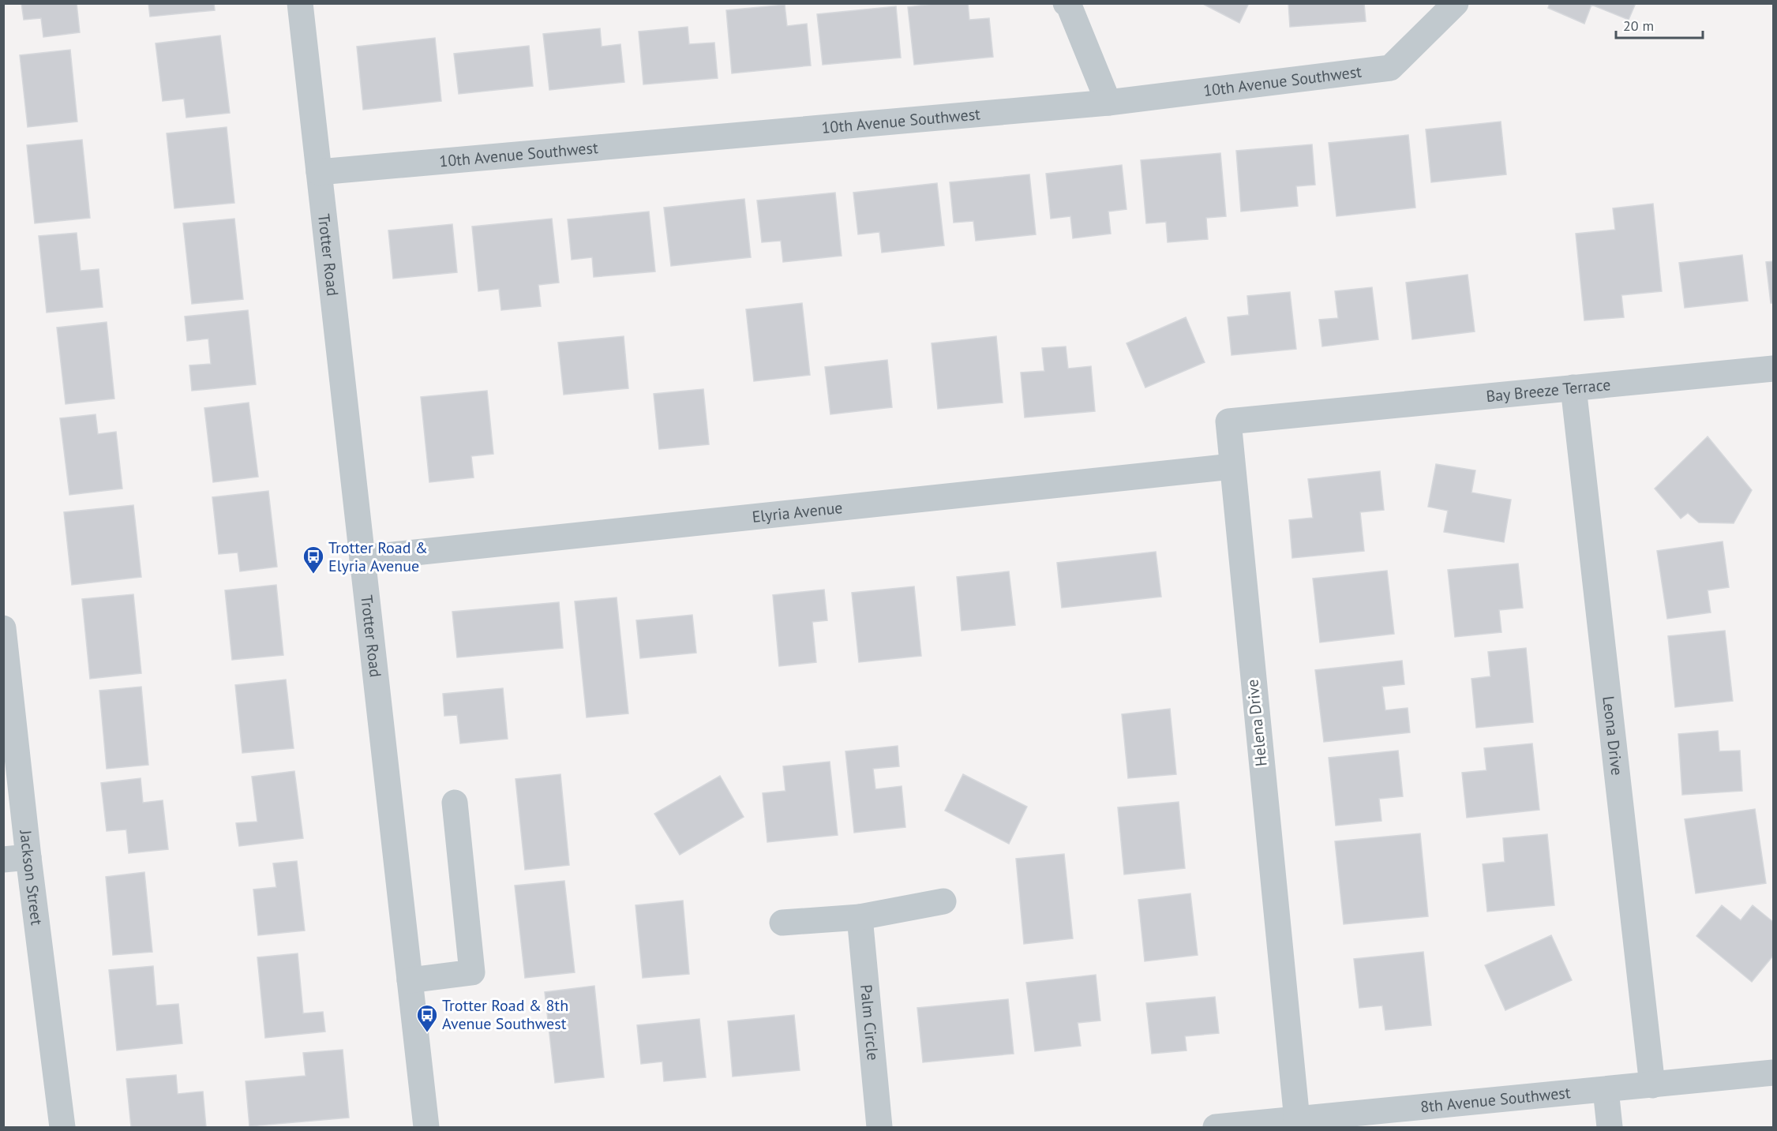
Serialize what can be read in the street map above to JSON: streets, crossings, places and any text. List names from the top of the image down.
{
  "streets": {
    "street": [
      "10th Avenue Southwest",
      "Trotter Road",
      "Bay Breeze Terrace",
      "Elyria Avenue",
      "Helena Drive",
      "Leona Drive",
      "Jackson Street",
      "Palm Circle",
      "8th Avenue Southwest"
    ]
  },
  "crossings": [
    ["10th Avenue Southwest", "Trotter Road"],
    ["Trotter Road", "Elyria Avenue"],
    ["Bay Breeze Terrace", "Helena Drive"],
    ["Bay Breeze Terrace", "Leona Drive"],
    ["Elyria Avenue", "Helena Drive"],
    ["Helena Drive", "8th Avenue Southwest"],
    ["Leona Drive", "8th Avenue Southwest"]
  ],
  "places": {
    "bus stop": ["Trotter Road & Elyria Avenue", "Trotter Road & 8th Avenue Southwest"]
  },
  "scale_bar": "20 m"
}
